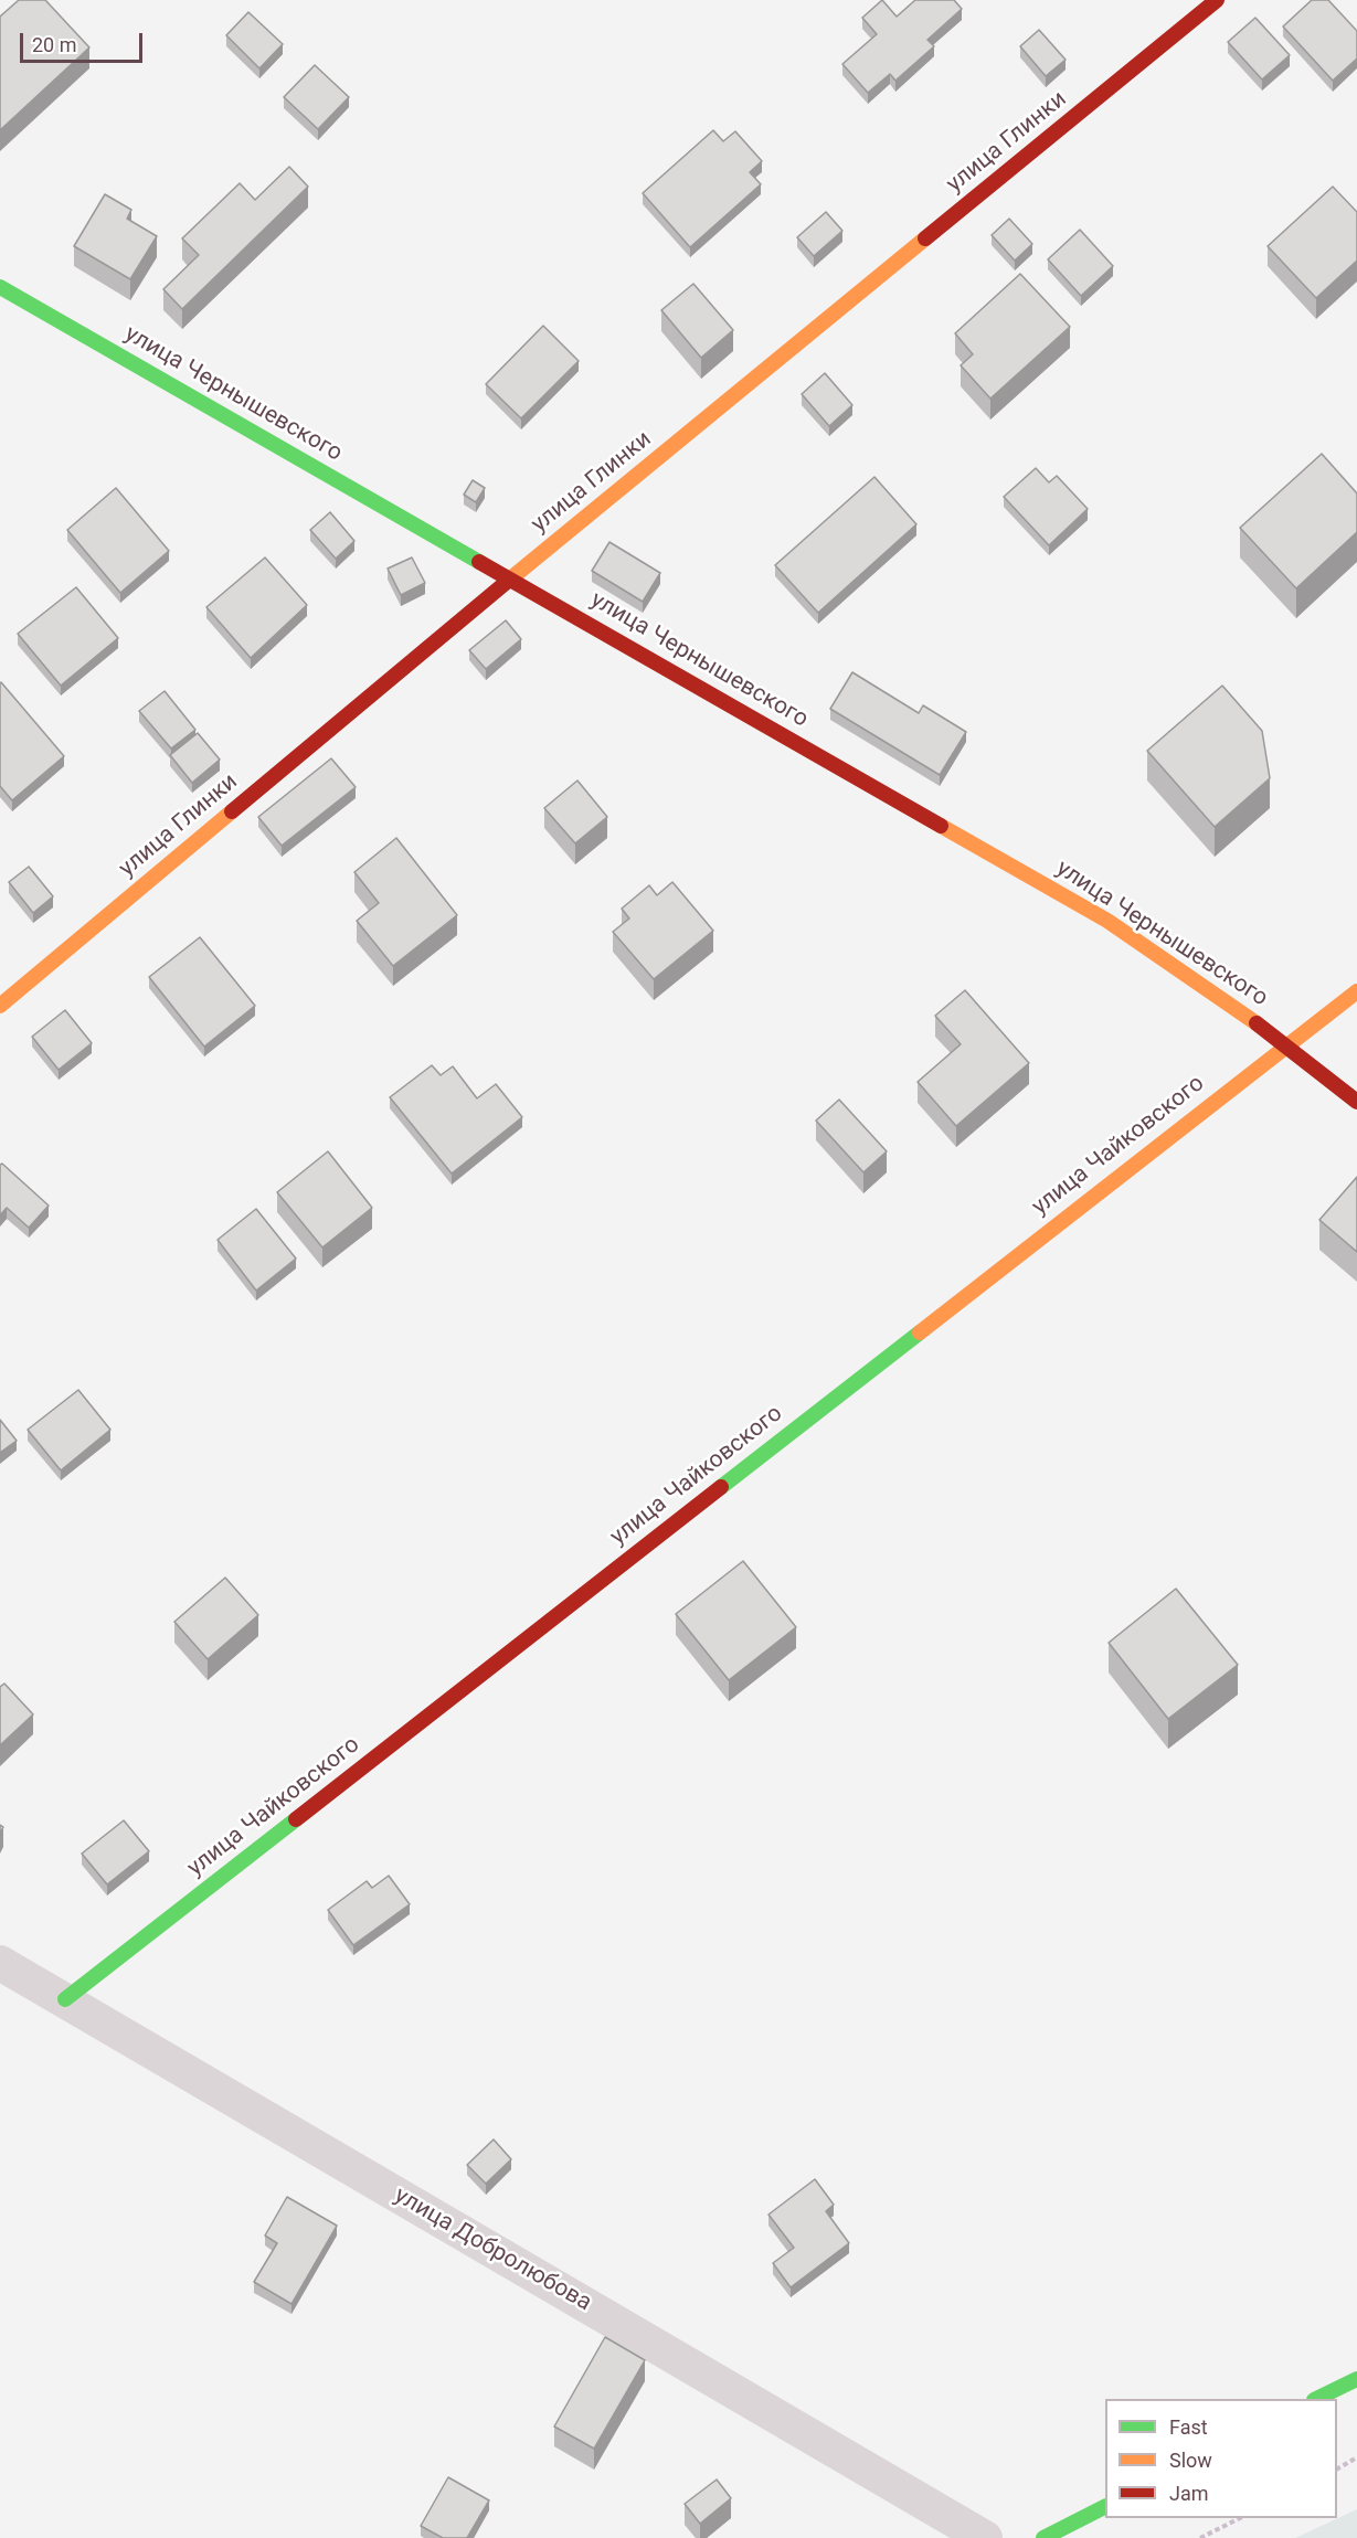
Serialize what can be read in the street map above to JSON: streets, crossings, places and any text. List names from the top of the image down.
{
  "streets": {
    "street": [
      "улица Глинки",
      "улица Чернышевского",
      "улица Чайковского",
      "улица Добролюбова"
    ]
  },
  "crossings": [
    ["улица Глинки", "улица Чернышевского"],
    ["улица Чернышевского", "улица Чайковского"],
    ["улица Чайковского", "улица Добролюбова"]
  ],
  "legend": ["Fast", "Slow", "Jam"],
  "scale_bar": "20 m"
}
